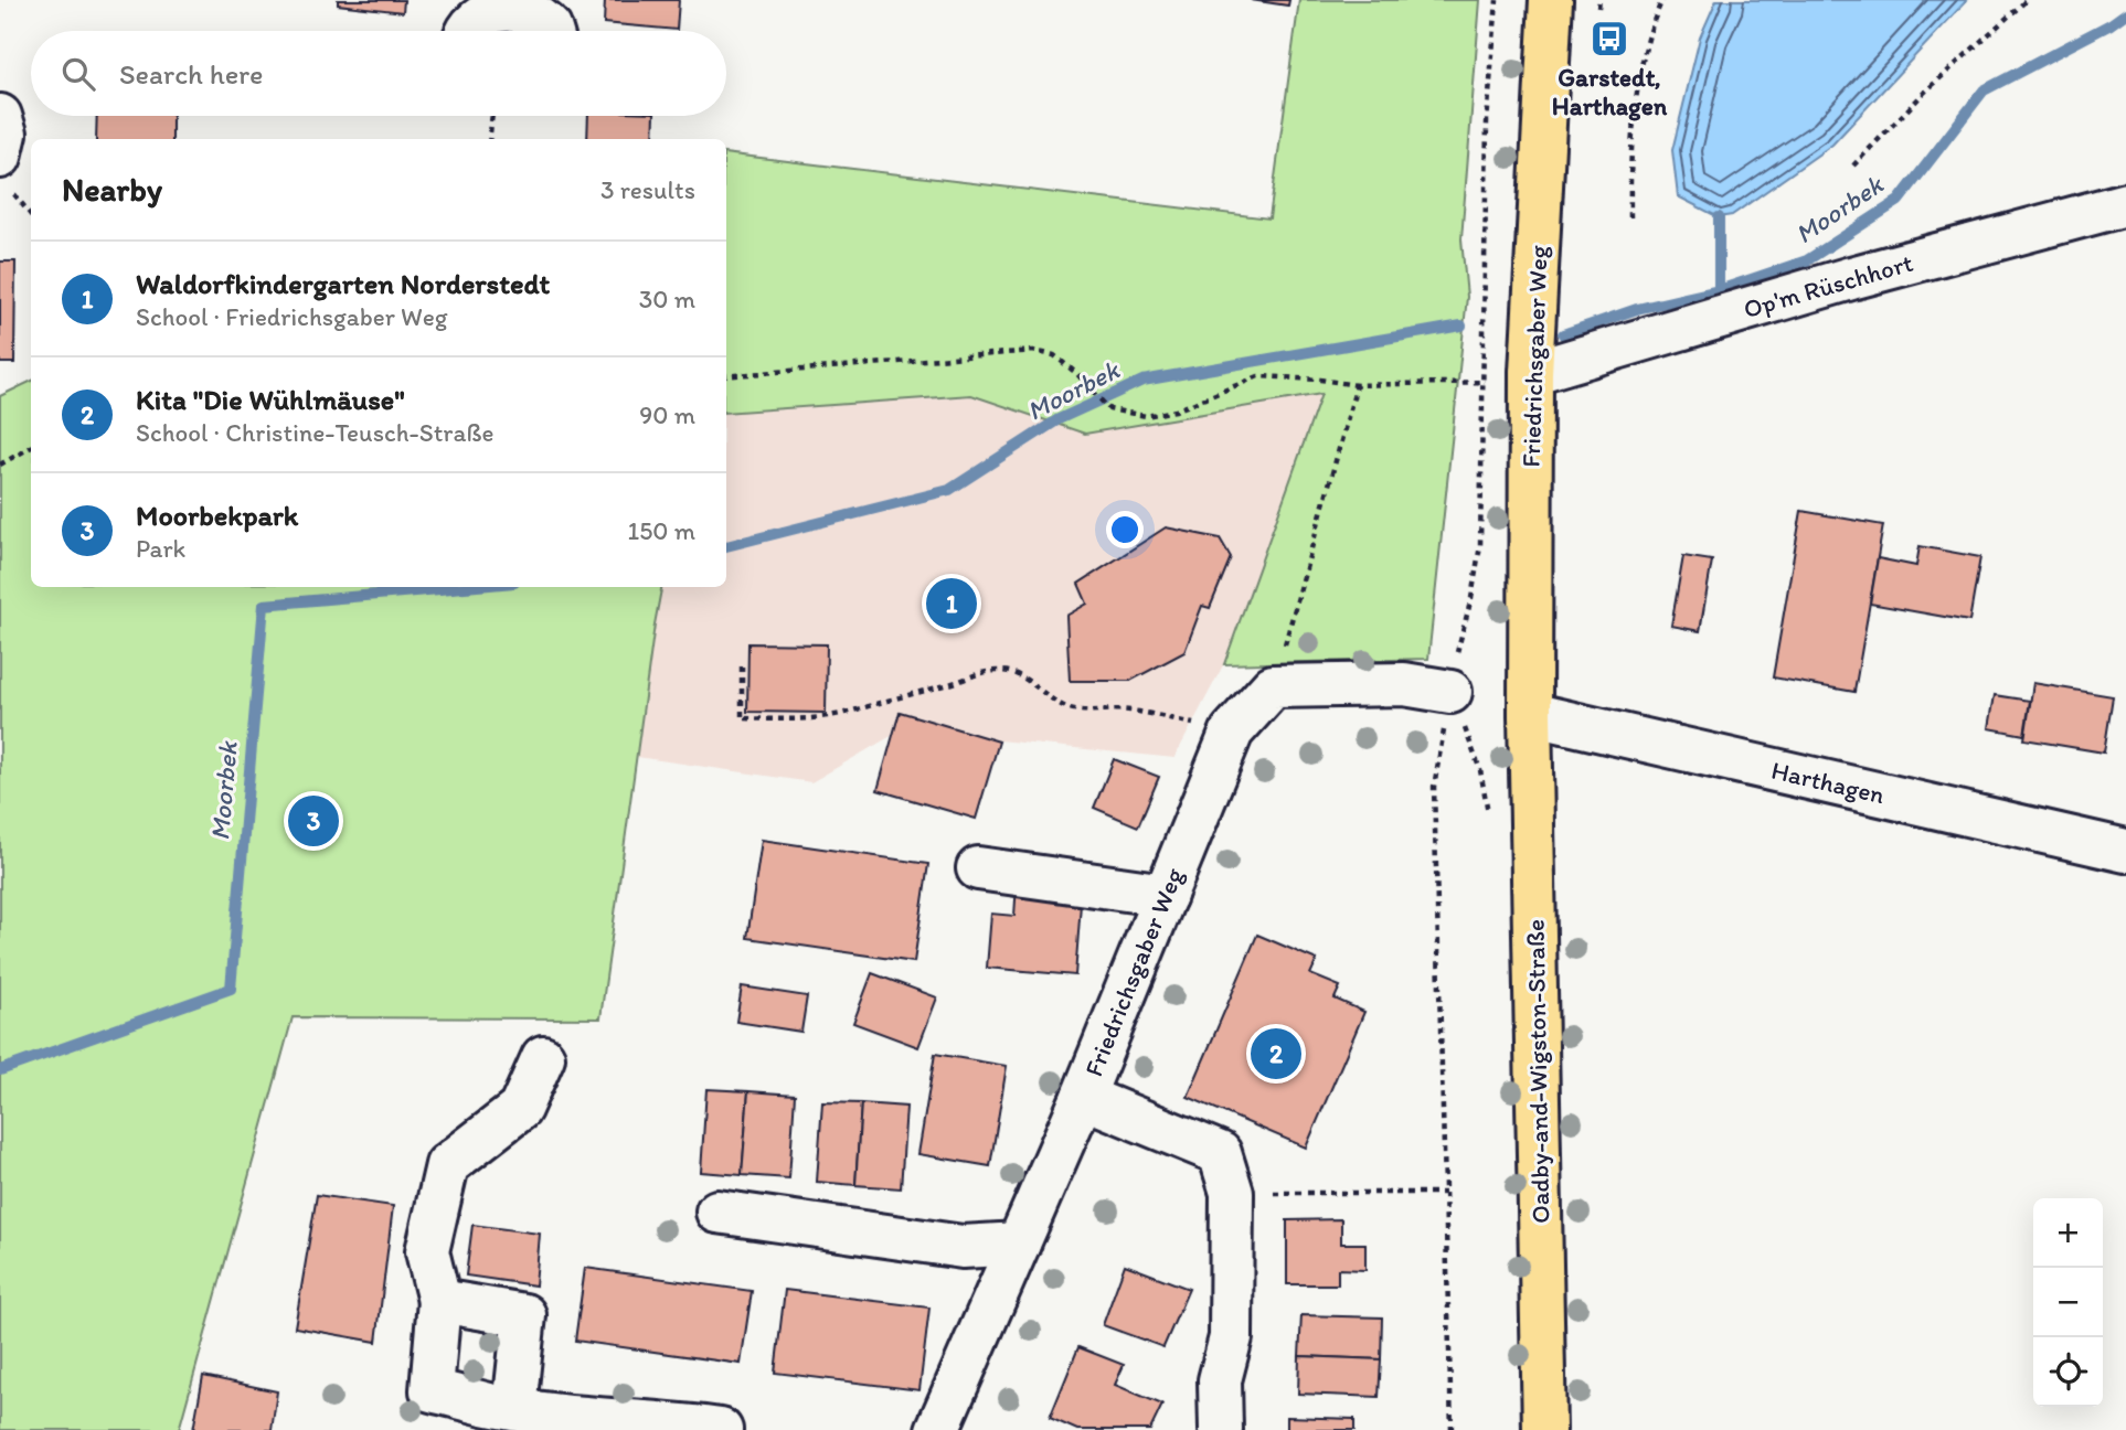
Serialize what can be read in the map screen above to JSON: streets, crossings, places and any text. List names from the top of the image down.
{
  "streets": {
    "main road": ["Friedrichsgaber Weg", "Oadby-and-Wigston-Straße"],
    "street": ["Op'm Rüschhort", "Harthagen"]
  },
  "crossings": [
    ["Op'm Rüschhort", "Friedrichsgaber Weg"],
    ["Friedrichsgaber Weg", "Harthagen"],
    ["Friedrichsgaber Weg", "Oadby-and-Wigston-Straße"],
    ["Harthagen", "Oadby-and-Wigston-Straße"]
  ],
  "water": ["Moorbek"],
  "places": {
    "bus stop": ["Garstedt, Harthagen"]
  },
  "page": {
    "search": "Search here",
    "heading": ["Nearby", "3 results"],
    "list": [
      {
        "mark": "1",
        "name": "Waldorfkindergarten Norderstedt",
        "note": "School · Friedrichsgaber Weg",
        "value": "30 m"
      },
      {
        "mark": "2",
        "name": "Kita \"Die Wühlmäuse\"",
        "note": "School · Christine-Teusch-Straße",
        "value": "90 m"
      },
      {
        "mark": "3",
        "name": "Moorbekpark",
        "note": "Park",
        "value": "150 m"
      }
    ],
    "pins": ["1", "3", "2"],
    "map_buttons": ["+", "−"]
  }
}
